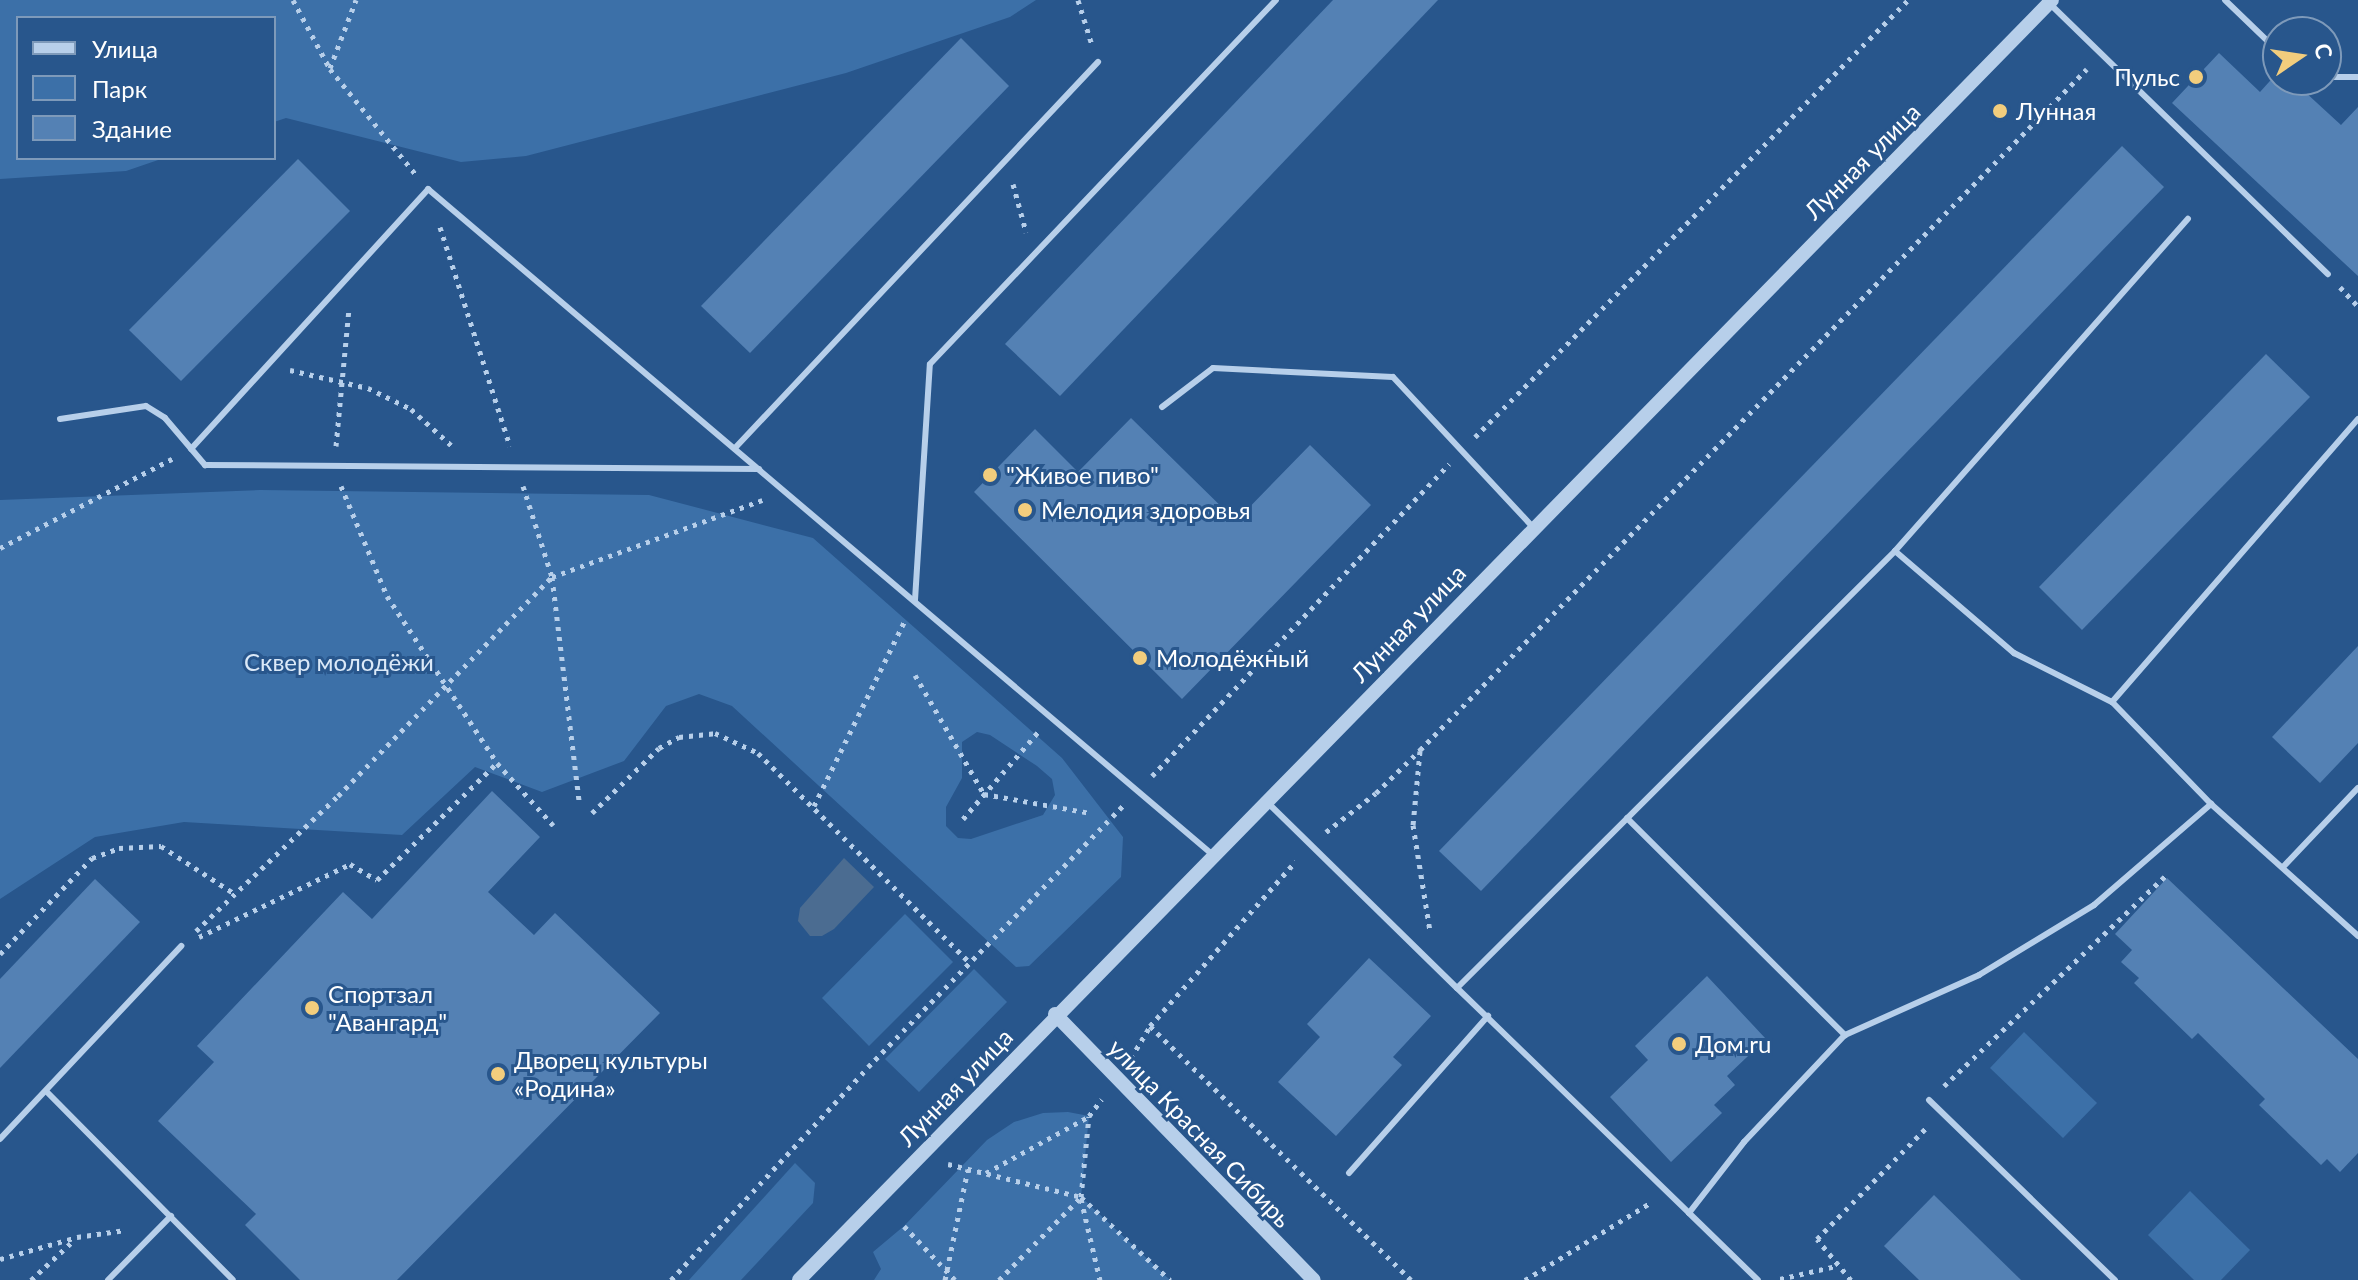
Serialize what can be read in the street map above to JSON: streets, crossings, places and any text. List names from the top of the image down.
{
  "streets": {
    "street": ["Лунная улица", "улица Красная Сибирь"]
  },
  "crossings": [
    ["Лунная улица", "улица Красная Сибирь"]
  ],
  "parks": ["Сквер молодёжи"],
  "places": [
    "Пульс",
    "Лунная",
    "\"Живое пиво\"",
    "Мелодия здоровья",
    "Молодёжный",
    "Спортзал \"Авангард\"",
    "Дом.ru",
    "Дворец культуры «Родина»"
  ],
  "legend": ["Улица", "Парк", "Здание"],
  "north": "right"
}
